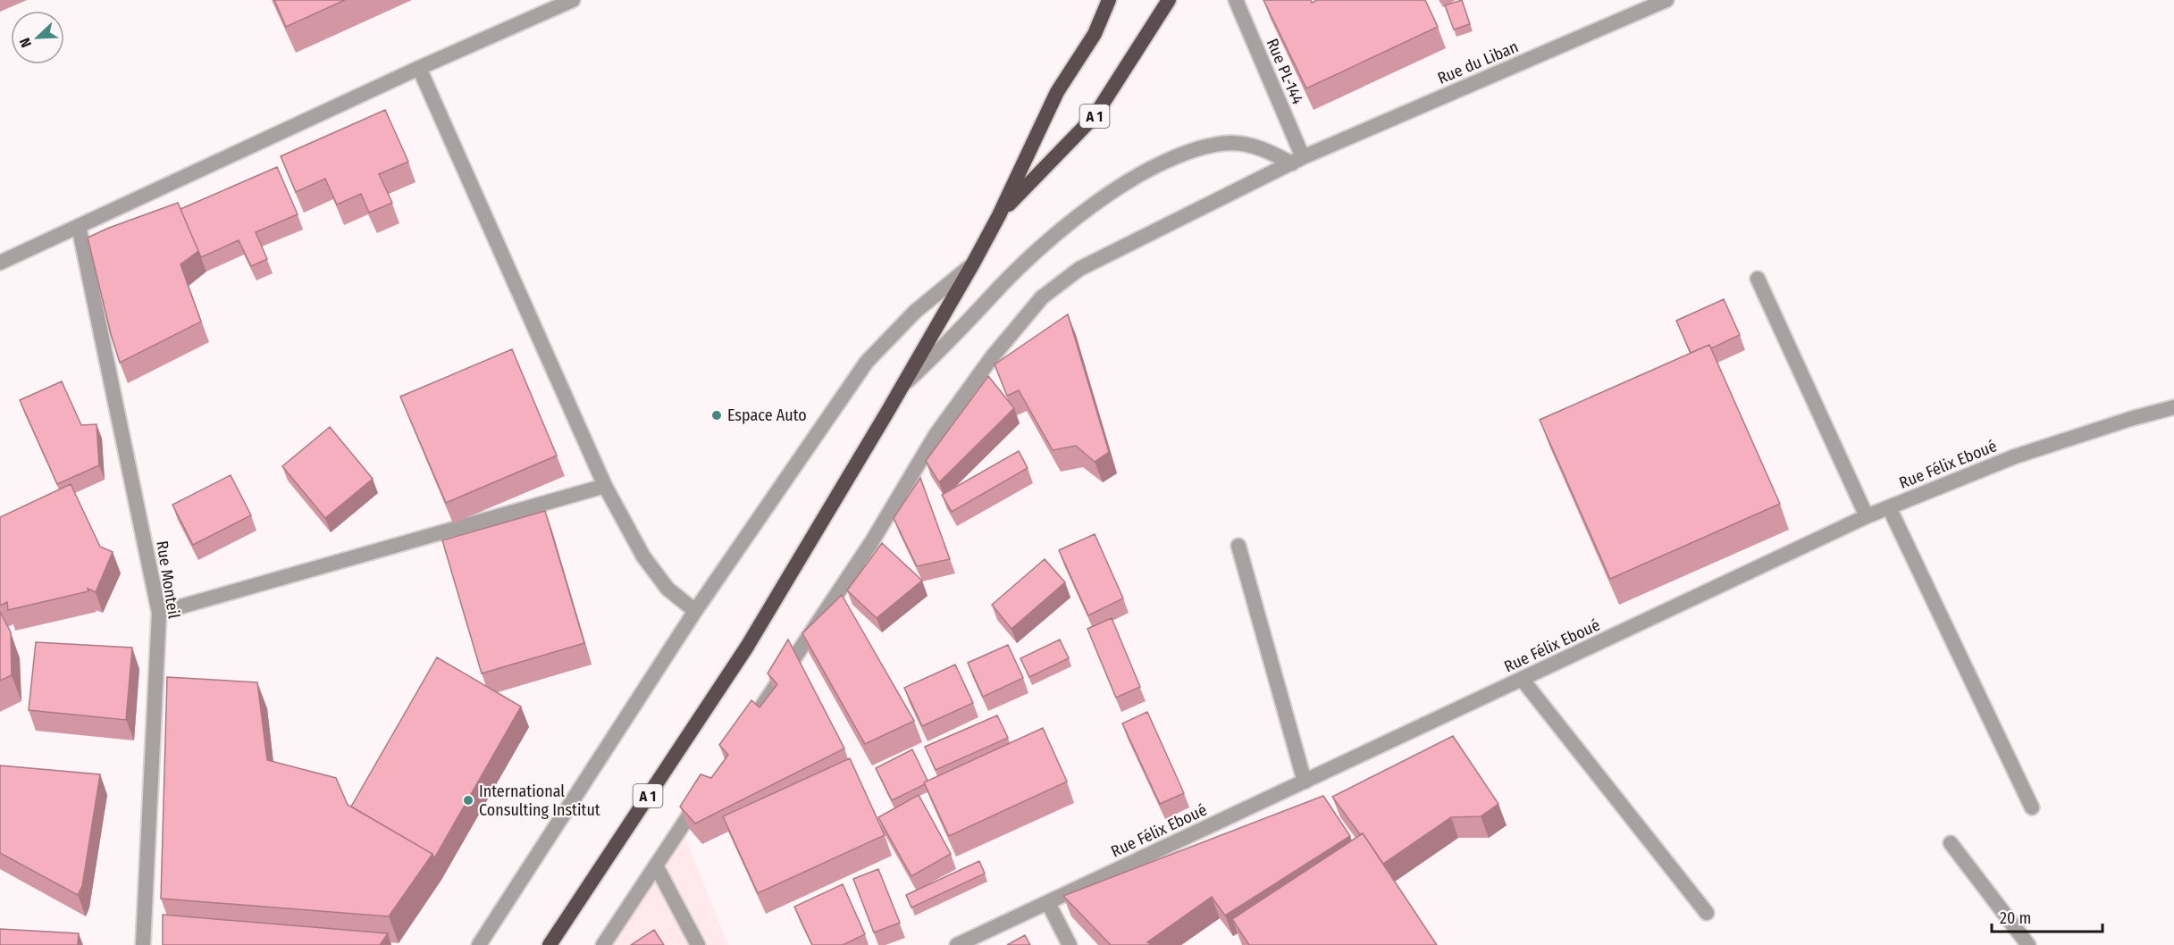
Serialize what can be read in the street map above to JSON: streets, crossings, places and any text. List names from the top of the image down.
{
  "streets": {
    "highway": ["A 1"],
    "street": [
      "Rue du Liban",
      "Rue PL-144",
      "Rue Félix Eboué",
      "Rue Monteil"
    ]
  },
  "crossings": [
    ["Rue du Liban", "Rue PL-144"]
  ],
  "places": ["Espace Auto", "International Consulting Institut"],
  "scale_bar": "20 m",
  "north": "bottom left"
}
